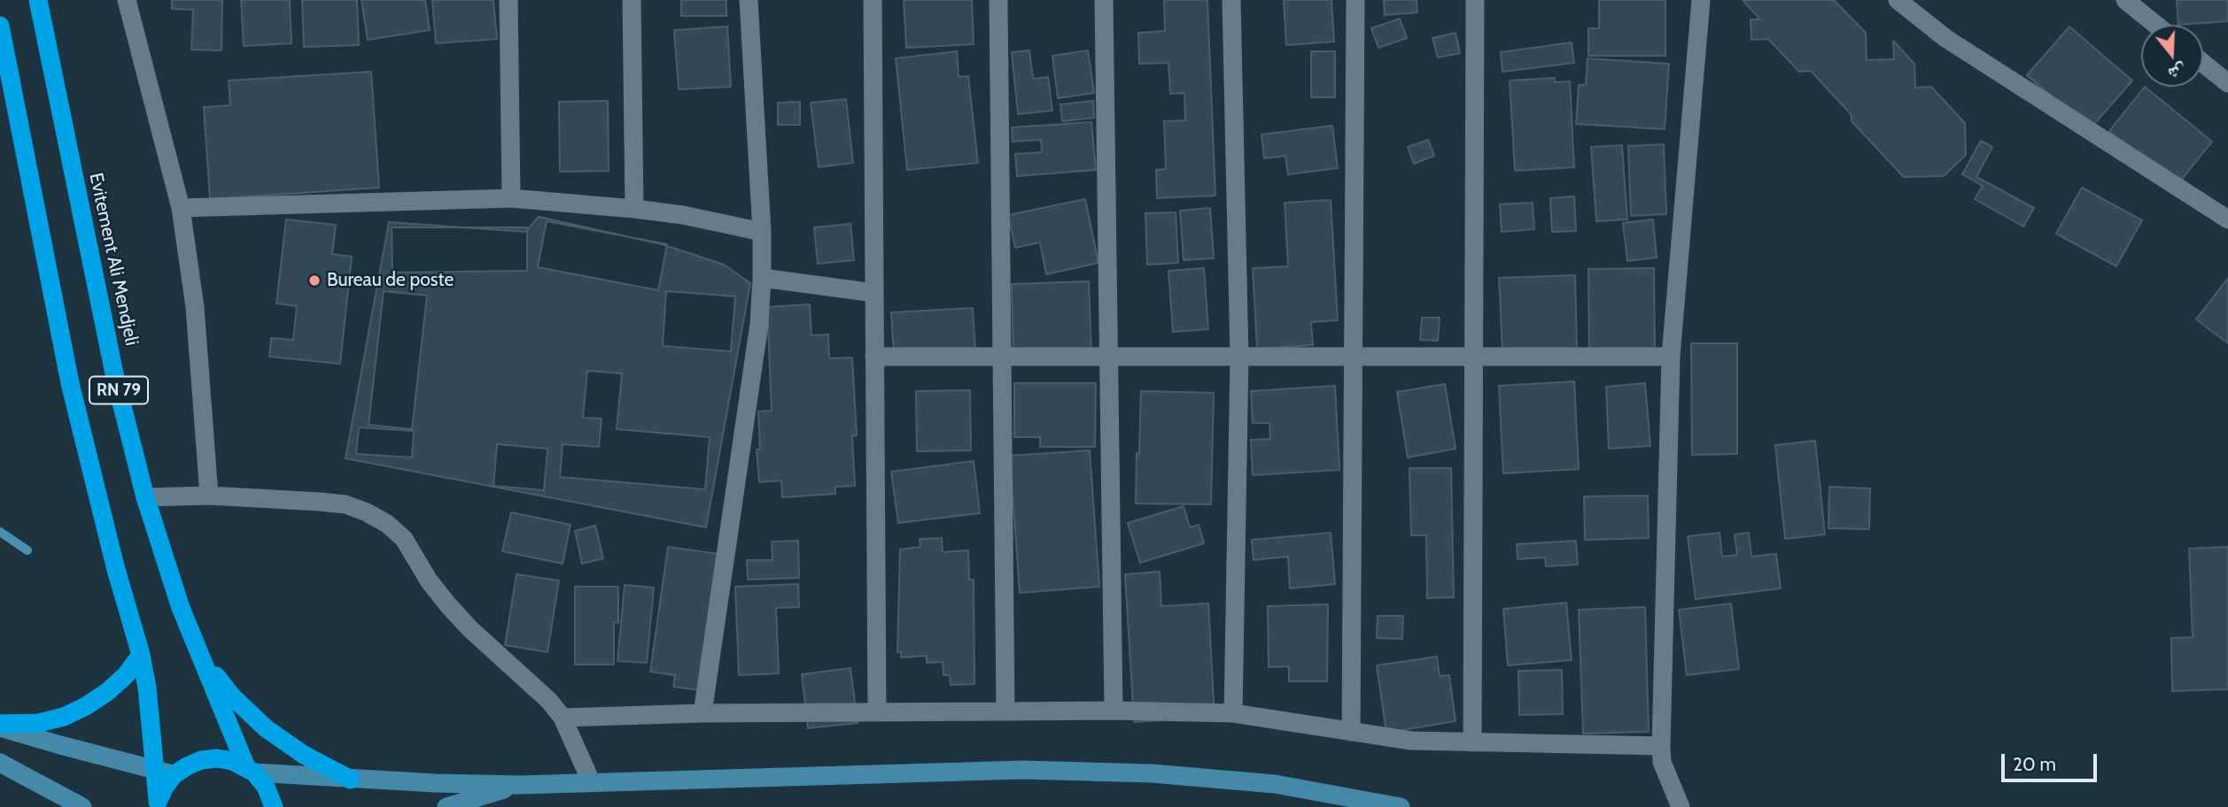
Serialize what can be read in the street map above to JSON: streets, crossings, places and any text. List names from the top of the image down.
{
  "streets": {
    "highway": ["Evitement Ali Mendjeli", "RN 79"]
  },
  "places": ["Bureau de poste"],
  "scale_bar": "20 m",
  "north": "bottom"
}
